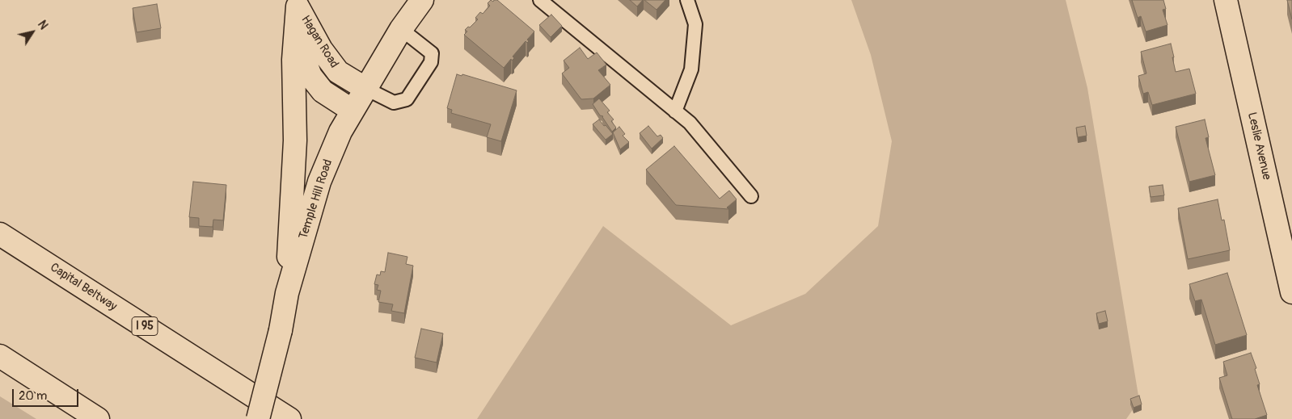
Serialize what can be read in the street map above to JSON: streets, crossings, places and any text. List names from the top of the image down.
{
  "streets": {
    "main road": [
      "Hagan Road",
      "Leslie Avenue",
      "Temple Hill Road",
      "Capital Beltway",
      "I 95"
    ]
  },
  "crossings": [
    ["Hagan Road", "Temple Hill Road"]
  ],
  "scale_bar": "20 m",
  "north": "top right"
}
